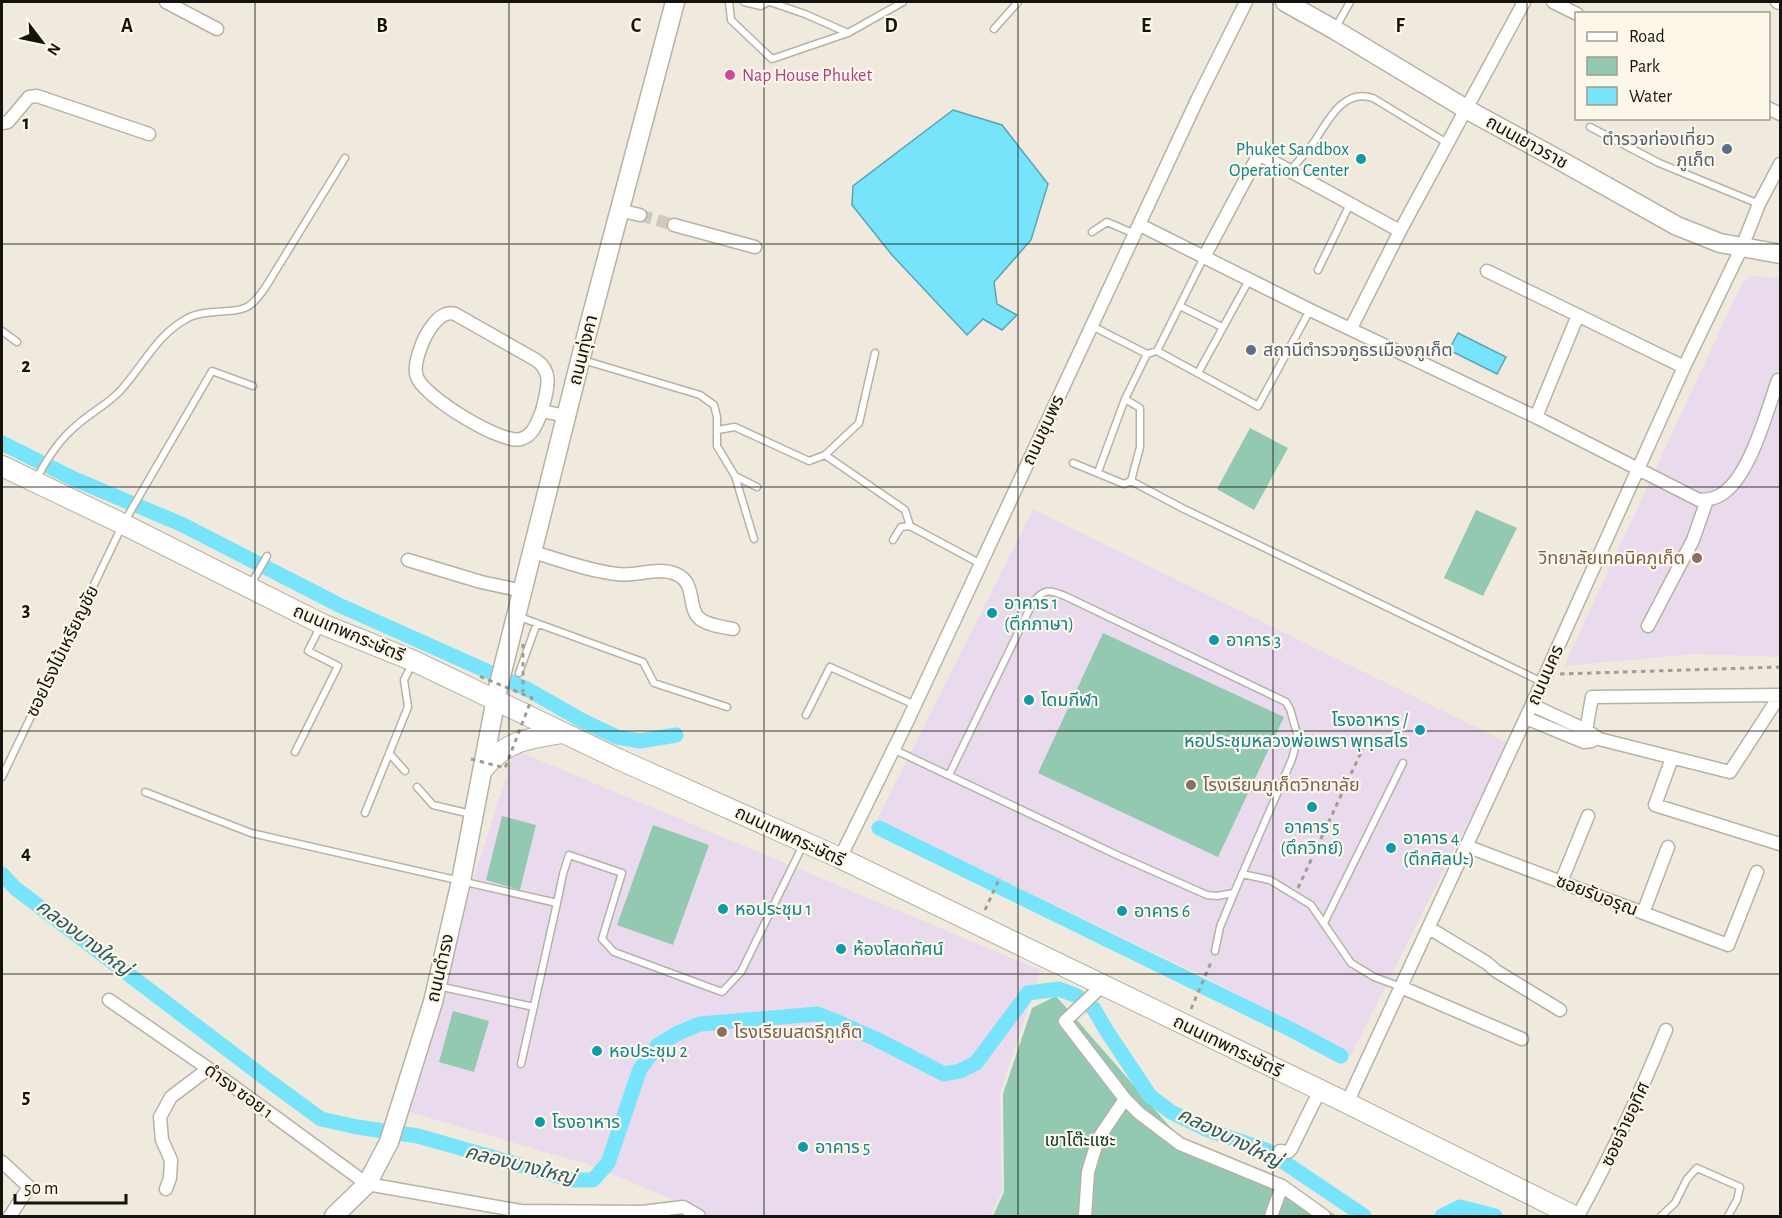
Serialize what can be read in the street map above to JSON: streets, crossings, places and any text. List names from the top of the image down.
{
  "streets": {
    "main road": [
      "ถนนเยาวราช",
      "ถนนทุ่งคา",
      "ถนนเทพกระษัตรี",
      "ถนนดำรง"
    ],
    "street": [
      "ถนนชุมพร",
      "ถนนนคร",
      "ซอยรับอรุณ",
      "ดำรง ซอย 1",
      "ซอยจ๋ายอุทิศ"
    ],
    "lane": ["ซอยโรงไม้เหรียญชัย"]
  },
  "crossings": [
    ["ถนนเยาวราช", "ถนนนคร"],
    ["ถนนทุ่งคา", "ถนนเทพกระษัตรี"],
    ["ถนนทุ่งคา", "ถนนดำรง"],
    ["ถนนชุมพร", "ถนนเทพกระษัตรี"],
    ["ถนนเทพกระษัตรี", "ซอยโรงไม้เหรียญชัย"],
    ["ถนนเทพกระษัตรี", "ถนนนคร"],
    ["ถนนเทพกระษัตรี", "ถนนดำรง"],
    ["ถนนเทพกระษัตรี", "ซอยจ๋ายอุทิศ"],
    ["ถนนนคร", "ซอยรับอรุณ"],
    ["ถนนดำรง", "ดำรง ซอย 1"]
  ],
  "water": ["คลองบางใหญ่"],
  "parks": ["เขาโต๊ะแซะ"],
  "places": [
    "Nap House Phuket",
    "ตำรวจท่องเที่ยว ภูเก็ต",
    "Phuket Sandbox Operation Center",
    "สถานีตำรวจภูธรเมืองภูเก็ต",
    "วิทยาลัยเทคนิคภูเก็ต",
    "อาคาร 1 (ตึกภาษา)",
    "อาคาร 3",
    "โดมกีฬา",
    "โรงอาหาร / หอประชุมหลวงพ่อเพรา พุทฺธสโร",
    "โรงเรียนภูเก็ตวิทยาลัย",
    "อาคาร 5 (ตึกวิทย์)",
    "อาคาร 4 (ตึกศิลปะ)",
    "หอประชุม 1",
    "อาคาร 6",
    "ห้องโสดทัศน์",
    "โรงเรียนสตรีภูเก็ต",
    "หอประชุม 2",
    "โรงอาหาร",
    "อาคาร 5"
  ],
  "legend": ["Road", "Park", "Water"],
  "scale_bar": "50 m",
  "north": "bottom right",
  "grid": {
    "columns": [
      "A",
      "B",
      "C",
      "D",
      "E",
      "F"
    ],
    "rows": [
      "1",
      "2",
      "3",
      "4",
      "5"
    ]
  }
}
